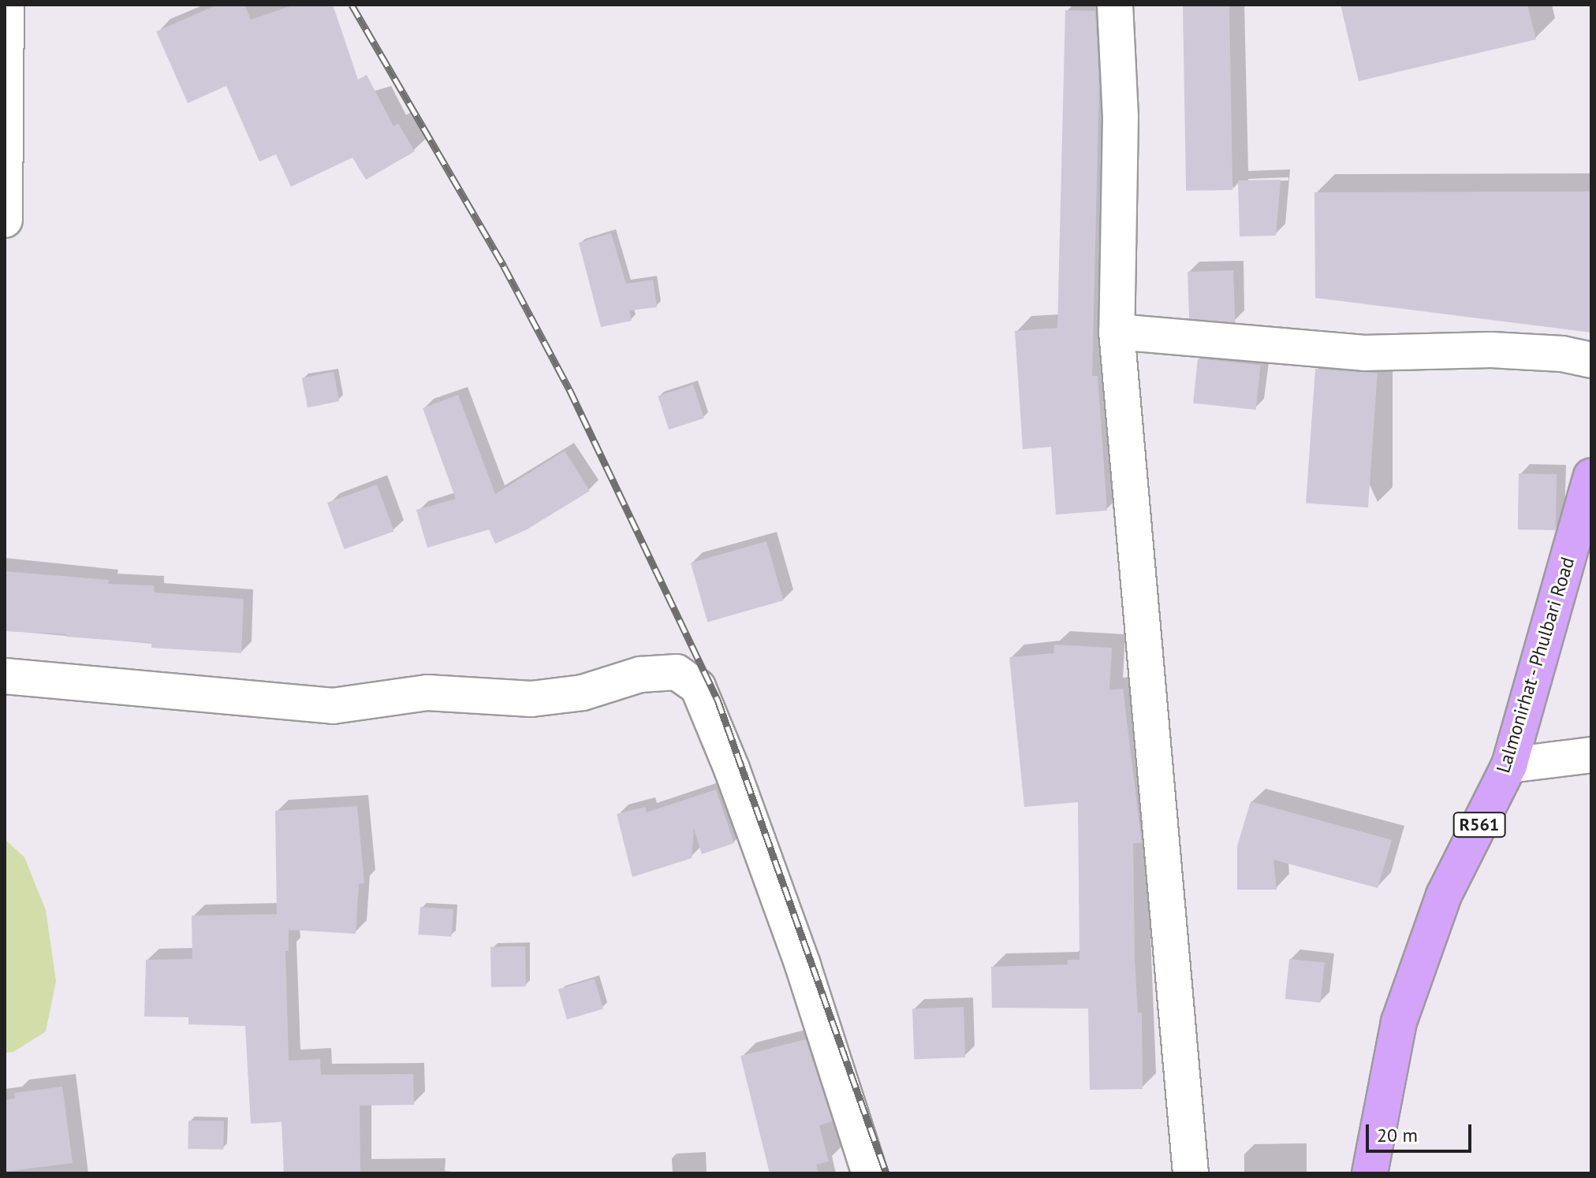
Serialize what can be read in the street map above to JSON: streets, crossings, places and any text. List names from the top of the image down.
{
  "streets": {
    "main road": ["Lalmonirhat - Phulbari Road", "R561"]
  },
  "scale_bar": "20 m"
}
